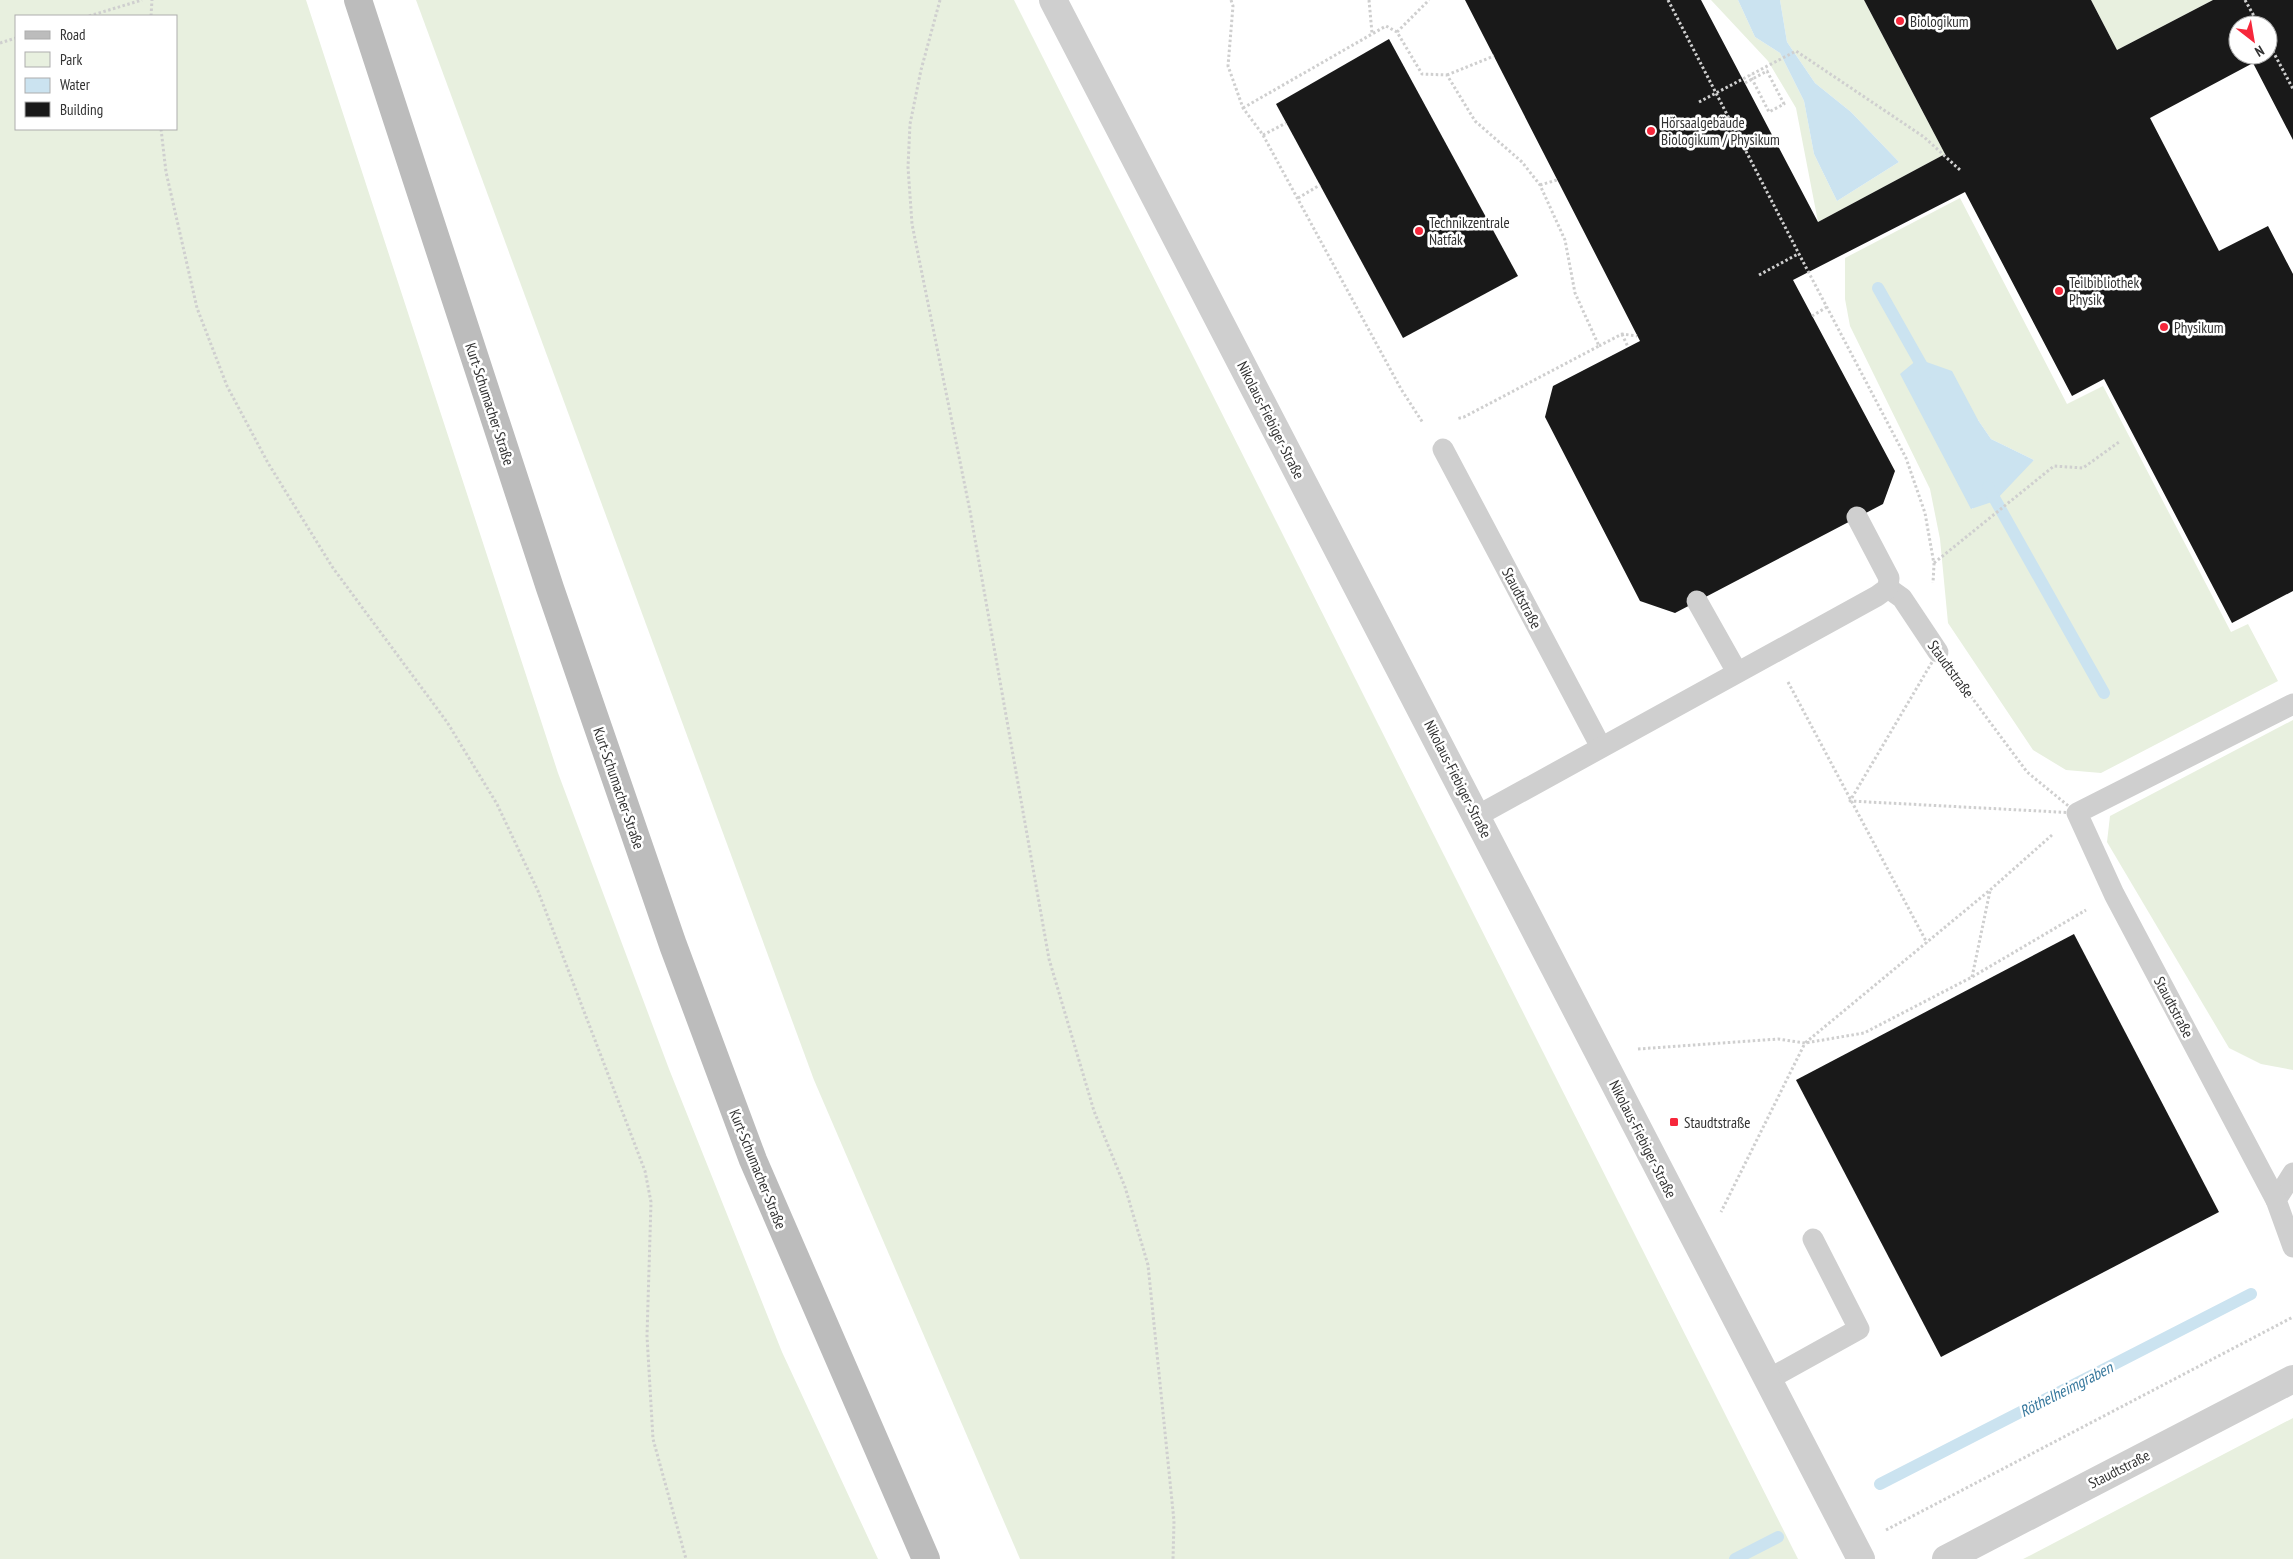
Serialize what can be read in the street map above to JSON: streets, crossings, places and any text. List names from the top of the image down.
{
  "streets": {
    "main road": ["Kurt-Schumacher-Straße"],
    "street": ["Nikolaus-Fiebiger-Straße", "Staudtstraße"]
  },
  "water": ["Röthelheimgraben"],
  "places": {
    "other": [
      "Biologikum",
      "Hörsaalgebäude Biologikum / Physikum",
      "Technikzentrale Natfak",
      "Teilbibliothek Physik",
      "Physikum"
    ],
    "transit": ["Staudtstraße"]
  },
  "legend": [
    "Road",
    "Park",
    "Water",
    "Building"
  ],
  "north": "bottom right"
}
